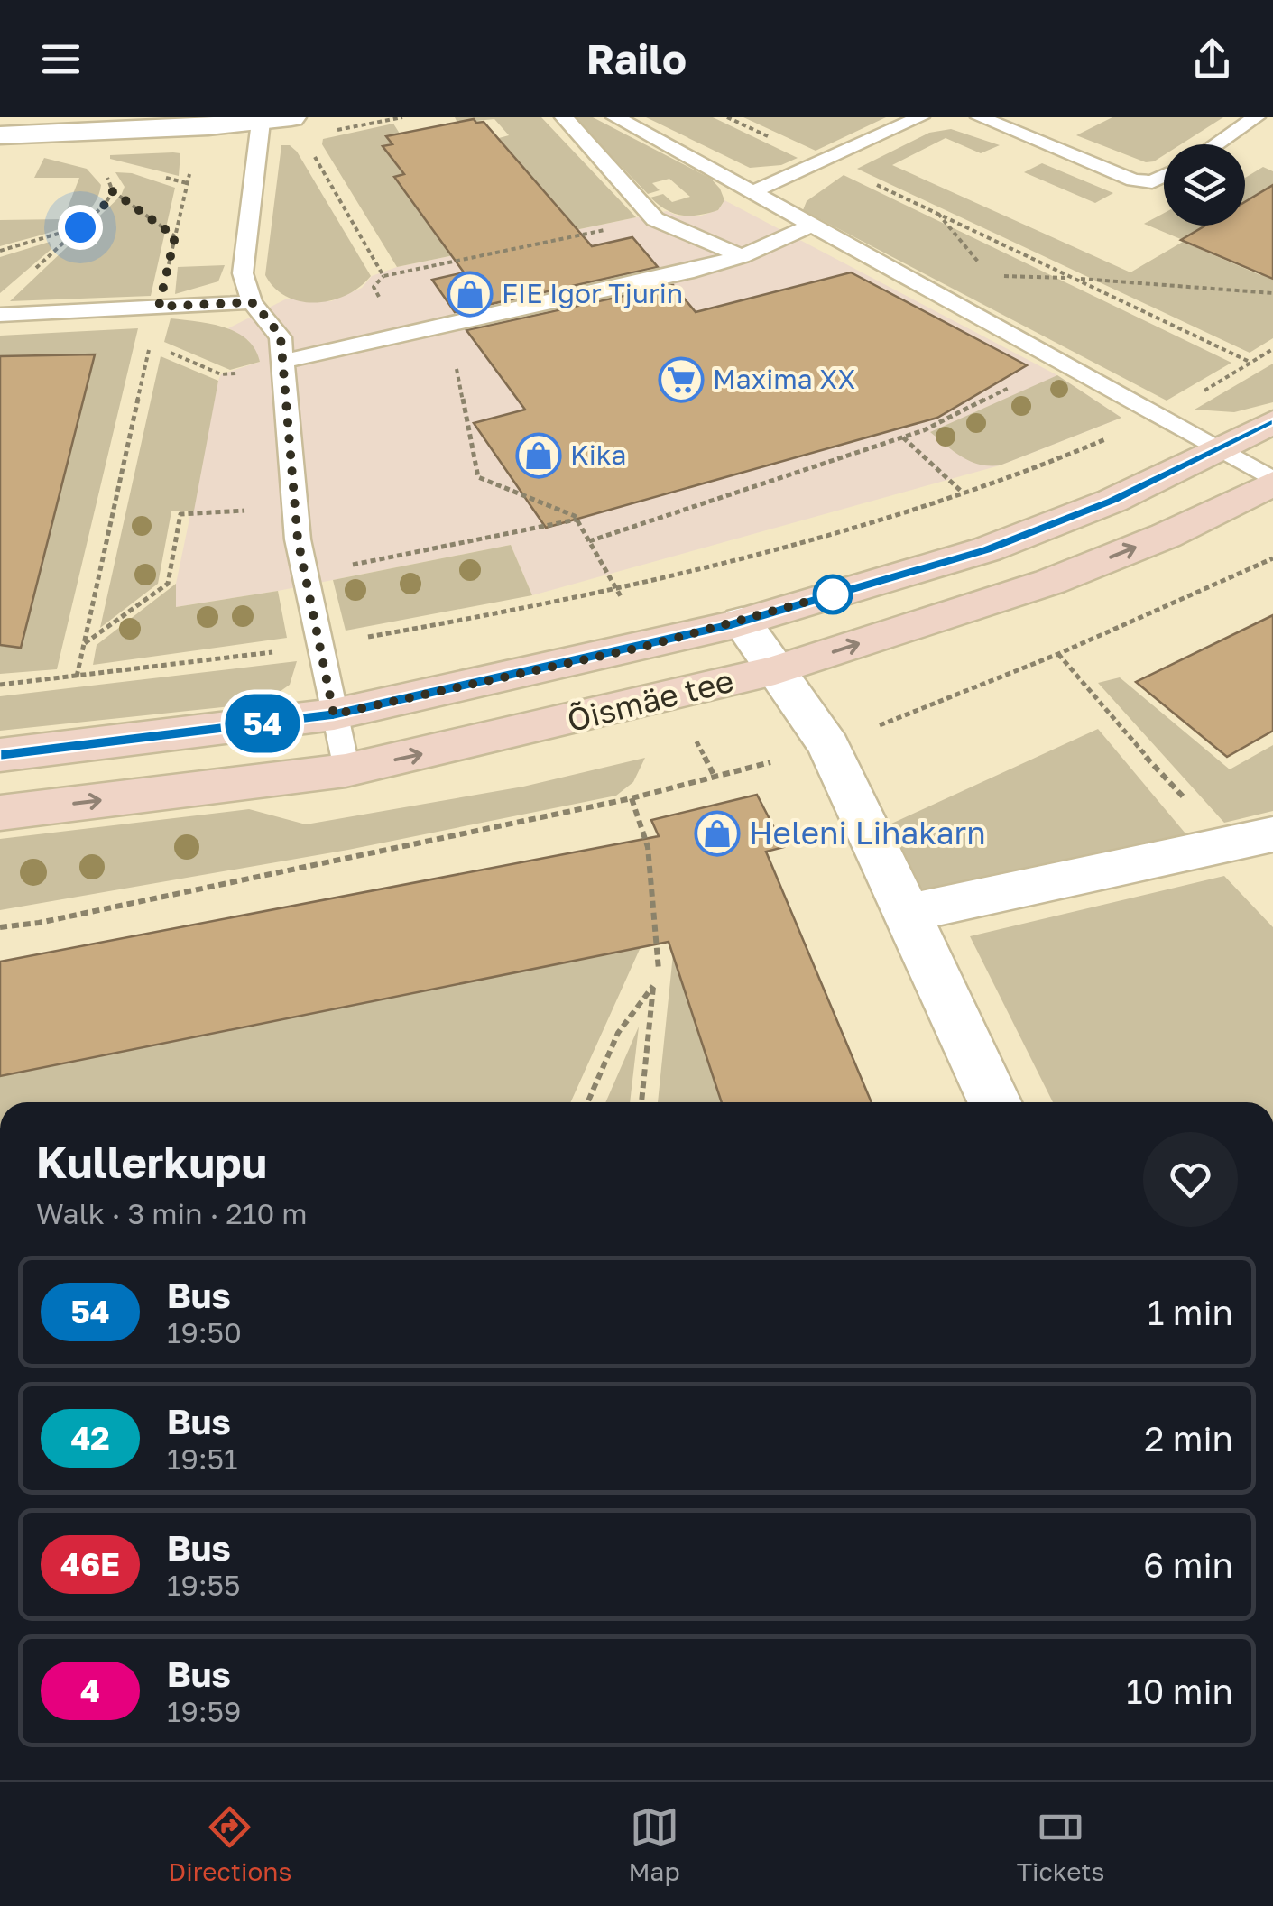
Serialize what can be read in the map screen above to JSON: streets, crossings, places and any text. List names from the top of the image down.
{
  "streets": {
    "main road": ["Õismäe tee"]
  },
  "places": {
    "shop": ["FIE Igor Tjurin", "Kika", "Heleni Lihakarn"],
    "supermarket": ["Maxima XX"]
  },
  "lines": ["bus line 54"],
  "page": {
    "header": "Railo",
    "on_map": "54",
    "heading": ["Kullerkupu", "Walk · 3 min · 210 m"],
    "list": [
      {
        "mark": "54",
        "name": "Bus",
        "note": "19:50",
        "value": "1 min"
      },
      {
        "mark": "42",
        "name": "Bus",
        "note": "19:51",
        "value": "2 min"
      },
      {
        "mark": "46E",
        "name": "Bus",
        "note": "19:55",
        "value": "6 min"
      },
      {
        "mark": "4",
        "name": "Bus",
        "note": "19:59",
        "value": "10 min"
      }
    ],
    "tabs": ["Directions", "Map", "Tickets"]
  }
}
